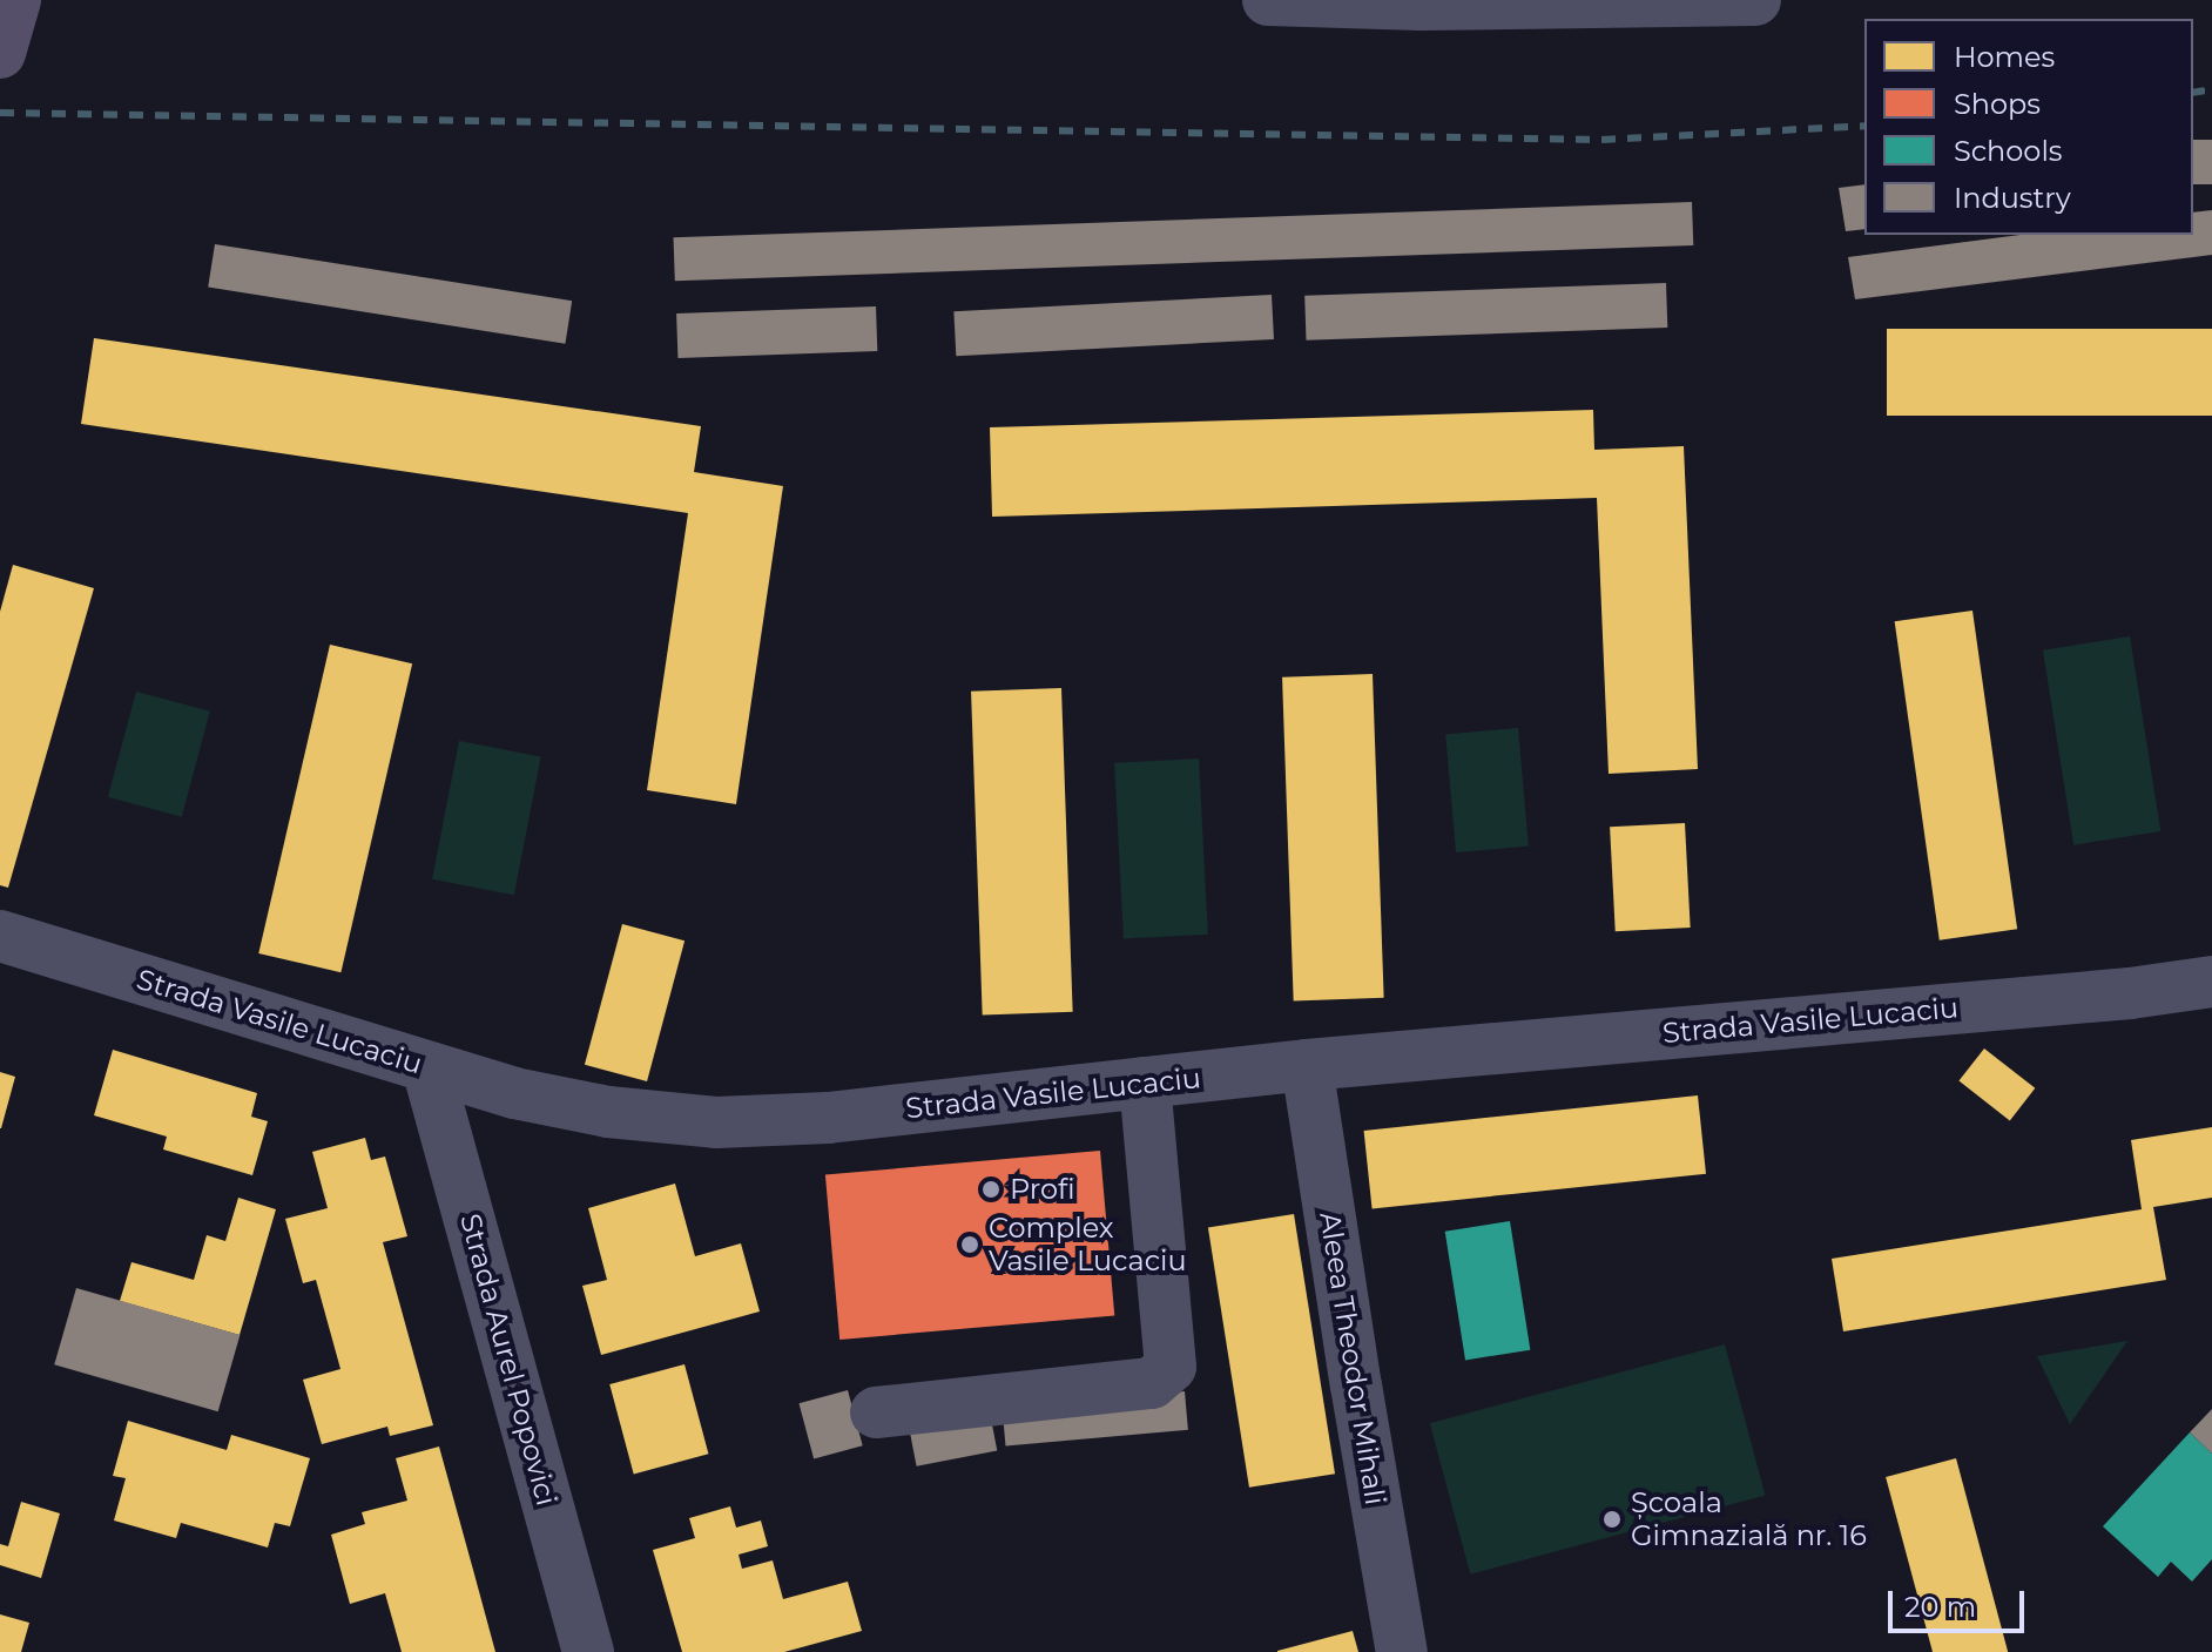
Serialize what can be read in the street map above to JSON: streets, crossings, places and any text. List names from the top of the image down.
{
  "streets": {
    "street": ["Strada Vasile Lucaciu", "Aleea Theodor Mihali", "Strada Aurel Popovici"]
  },
  "crossings": [
    ["Strada Vasile Lucaciu", "Aleea Theodor Mihali"],
    ["Strada Vasile Lucaciu", "Strada Aurel Popovici"]
  ],
  "places": ["Profi", "Complex Vasile Lucaciu", "Școala Gimnazială nr. 16"],
  "legend": [
    "Homes",
    "Shops",
    "Schools",
    "Industry"
  ],
  "scale_bar": "20 m"
}
